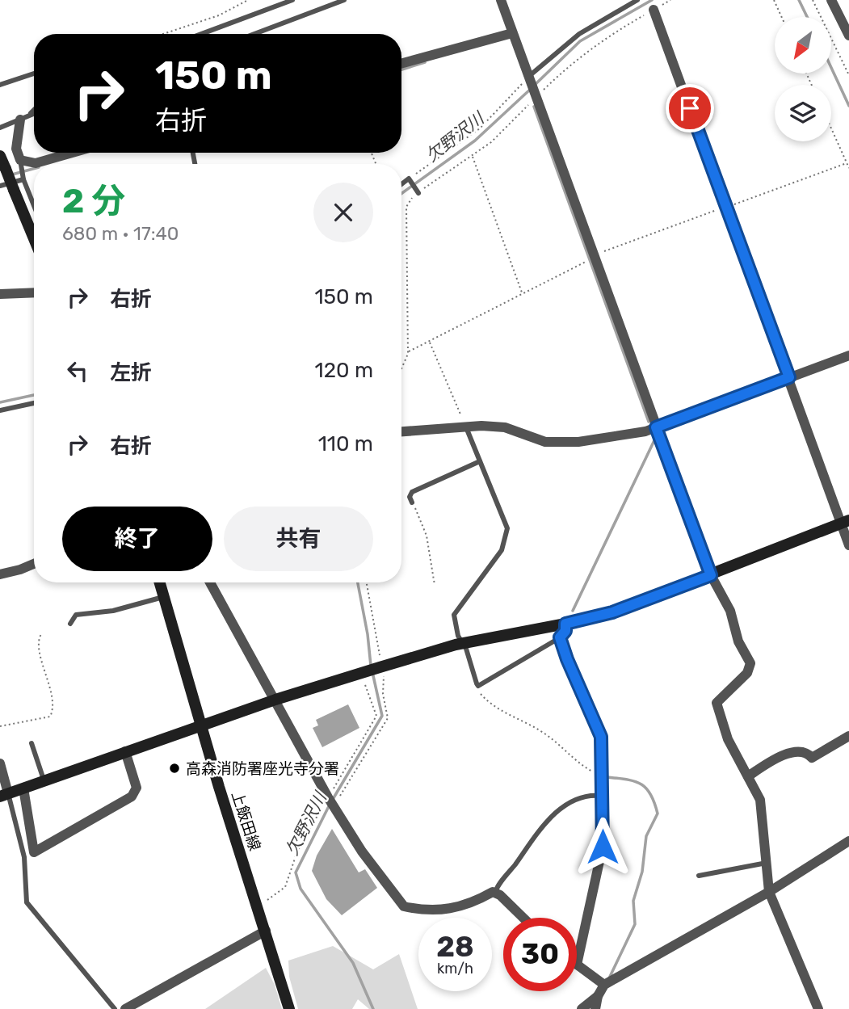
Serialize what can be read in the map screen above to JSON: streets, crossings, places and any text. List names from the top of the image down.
{
  "streets": {
    "street": ["上飯田線"]
  },
  "water": ["欠野沢川"],
  "places": ["高森消防署座光寺分署"],
  "north": "bottom left",
  "page": {
    "turn": ["150 m", "右折"],
    "heading": ["2 分", "680 m · 17:40"],
    "list": [
      {
        "name": "右折",
        "value": "150 m"
      },
      {
        "name": "左折",
        "value": "120 m"
      },
      {
        "name": "右折",
        "value": "110 m"
      }
    ],
    "buttons": ["終了", "共有"],
    "speed": "28 km/h",
    "limit": "30"
  }
}
